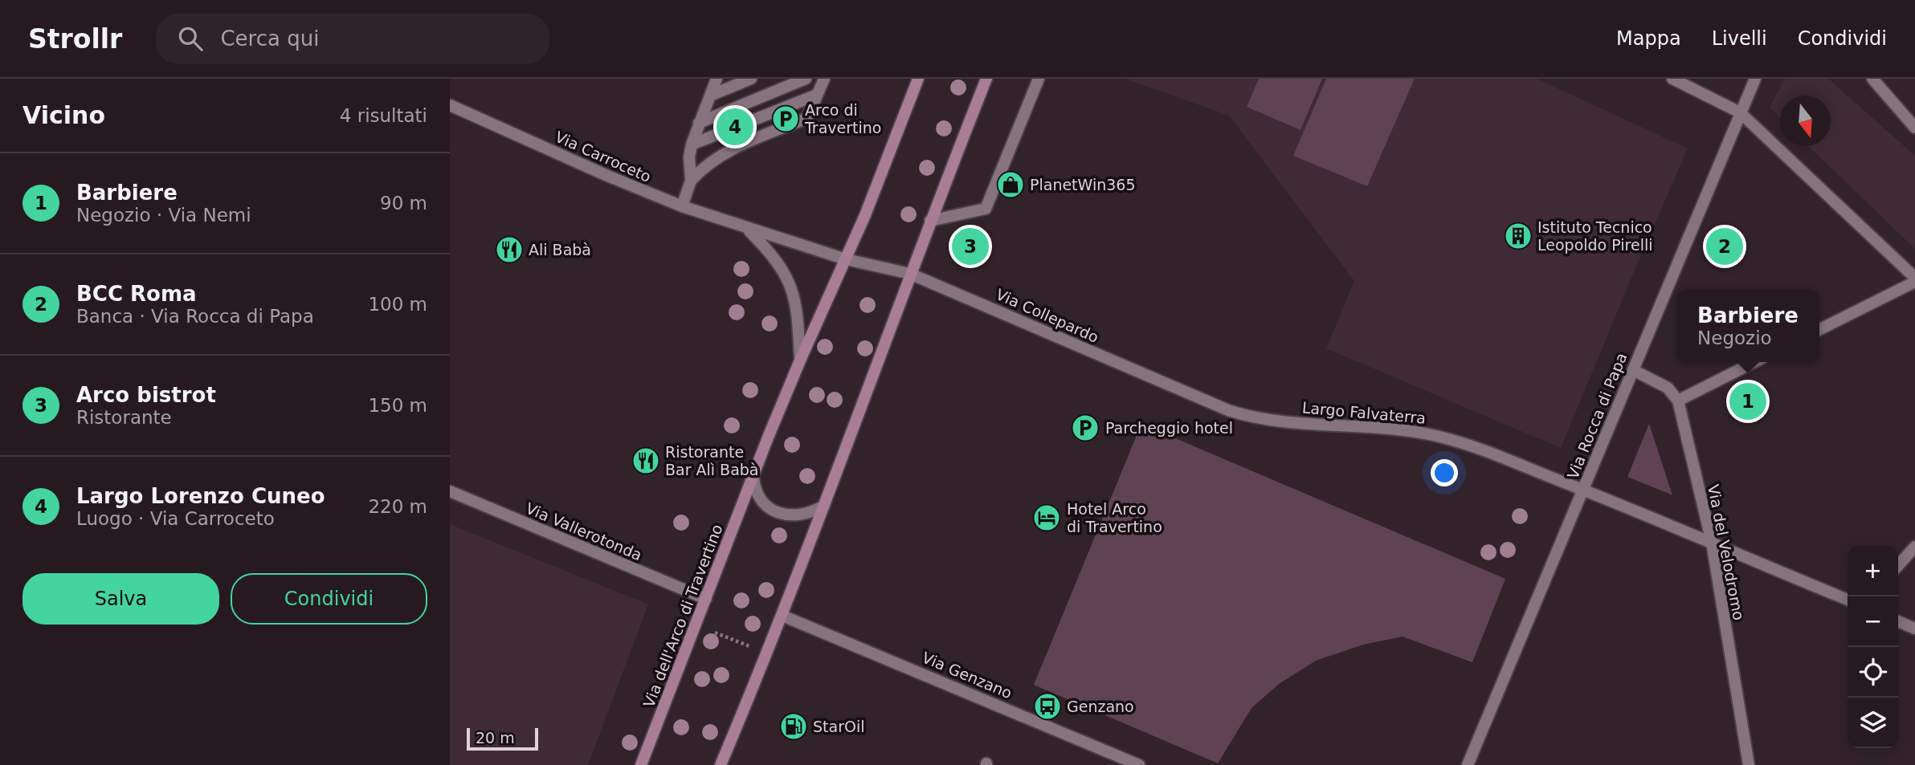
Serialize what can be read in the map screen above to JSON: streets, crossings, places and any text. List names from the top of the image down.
{
  "streets": {
    "main road": ["Via dell'Arco di Travertino"],
    "street": [
      "Via Carroceto",
      "Via Collepardo",
      "Largo Falvaterra",
      "Via Rocca di Papa",
      "Via Vallerotonda",
      "Via del Velodromo",
      "Via Genzano"
    ]
  },
  "crossings": [
    ["Via Carroceto", "Via dell'Arco di Travertino"],
    ["Via Collepardo", "Largo Falvaterra"],
    ["Largo Falvaterra", "Via Rocca di Papa"],
    ["Largo Falvaterra", "Via del Velodromo"],
    ["Via Vallerotonda", "Via dell'Arco di Travertino"]
  ],
  "places": {
    "parking": ["Arco di Travertino", "Parcheggio hotel"],
    "shop": ["PlanetWin365"],
    "building": ["Istituto Tecnico Leopoldo Pirelli"],
    "restaurant": ["Ali Babà", "Ristorante Bar Alì Babà"],
    "hotel": ["Hotel Arco di Travertino"],
    "bus stop": ["Genzano"],
    "fuel station": ["StarOil"]
  },
  "scale_bar": "20 m",
  "north": "bottom",
  "page": {
    "header": "Strollr",
    "search": "Cerca qui",
    "nav": ["Mappa", "Livelli", "Condividi"],
    "heading": ["Vicino", "4 risultati"],
    "pins": [
      "4",
      "2",
      "3",
      "1"
    ],
    "list": [
      {
        "mark": "1",
        "name": "Barbiere",
        "note": "Negozio · Via Nemi",
        "value": "90 m"
      },
      {
        "mark": "2",
        "name": "BCC Roma",
        "note": "Banca · Via Rocca di Papa",
        "value": "100 m"
      },
      {
        "mark": "3",
        "name": "Arco bistrot",
        "note": "Ristorante",
        "value": "150 m"
      },
      {
        "mark": "4",
        "name": "Largo Lorenzo Cuneo",
        "note": "Luogo · Via Carroceto",
        "value": "220 m"
      }
    ],
    "popup": ["Barbiere", "Negozio"],
    "map_buttons": ["+", "−"],
    "buttons": ["Salva", "Condividi"],
    "scale": "20 m"
  }
}
